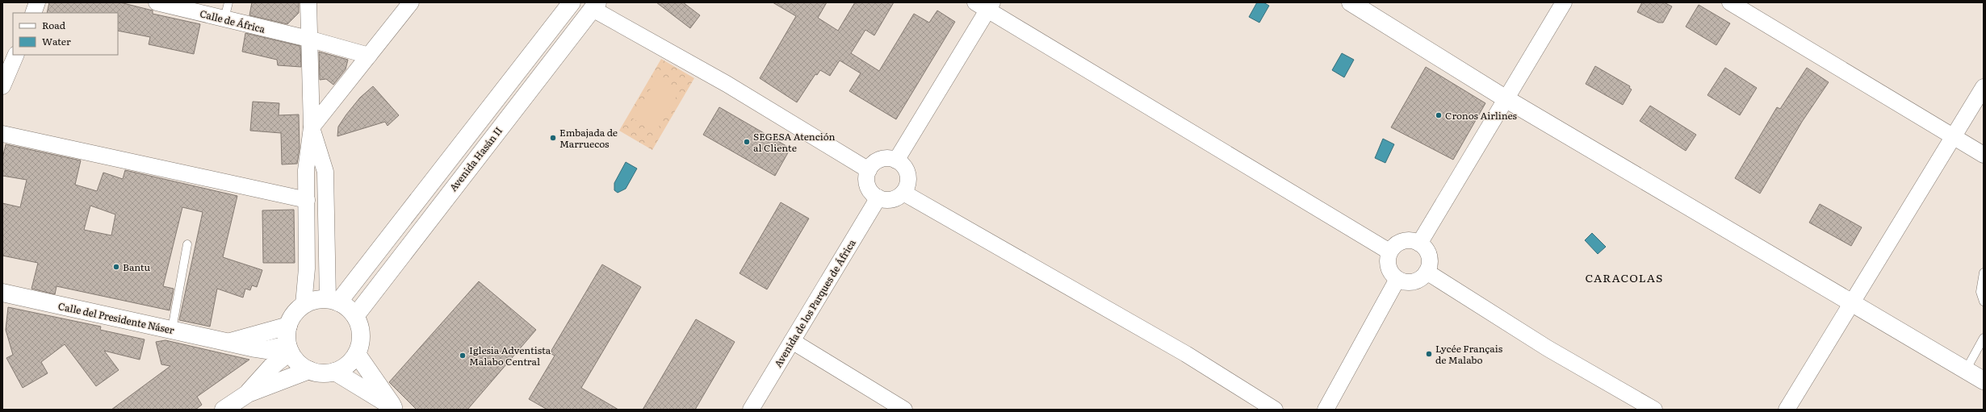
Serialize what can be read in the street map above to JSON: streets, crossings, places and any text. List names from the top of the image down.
{
  "streets": {
    "main road": ["Avenida Hasán II", "Calle del Presidente Náser"],
    "street": ["Calle de África", "Avenida de los Parques de África"]
  },
  "crossings": [
    ["Avenida Hasán II", "Calle del Presidente Náser"]
  ],
  "districts": ["CARACOLAS"],
  "places": [
    "Cronos Airlines",
    "Embajada de Marruecos",
    "SEGESA Atención al Cliente",
    "Bantu",
    "Lycée Français de Malabo",
    "Iglesia Adventista Malabo Central"
  ],
  "legend": ["Road", "Water"]
}
